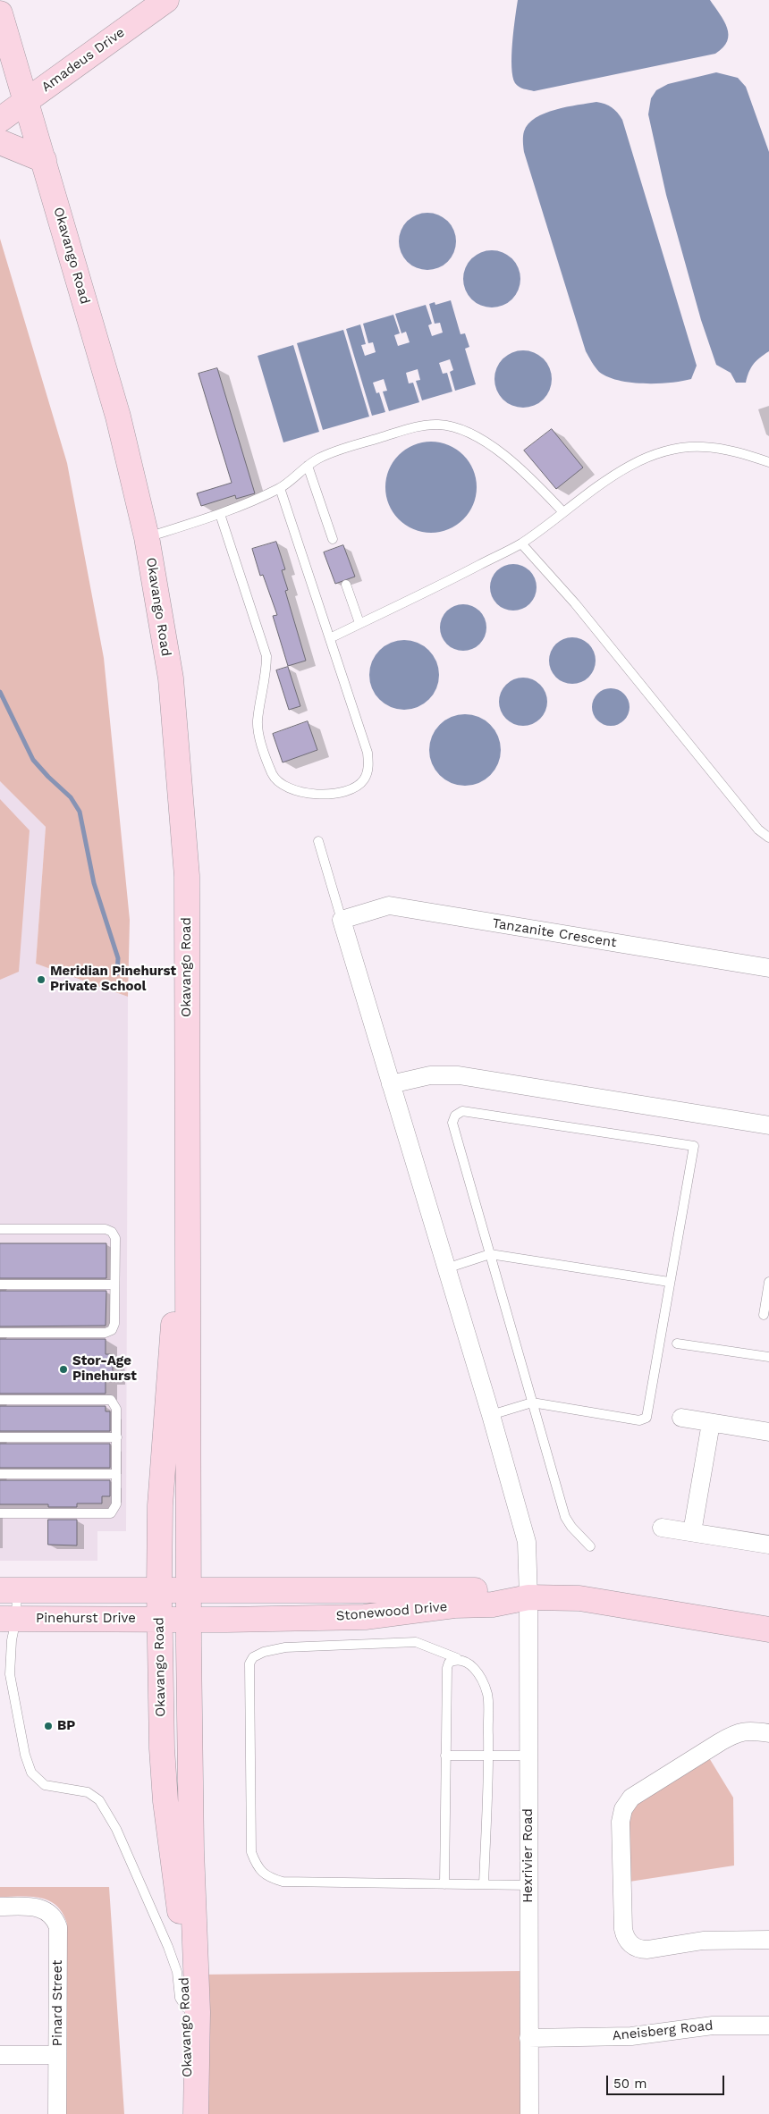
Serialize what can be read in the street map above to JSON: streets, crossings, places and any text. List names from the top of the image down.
{
  "streets": {
    "main road": [
      "Amadeus Drive",
      "Okavango Road",
      "Stonewood Drive",
      "Pinehurst Drive"
    ],
    "street": [
      "Tanzanite Crescent",
      "Hexrivier Road",
      "Pinard Street",
      "Aneisberg Road"
    ]
  },
  "crossings": [
    ["Amadeus Drive", "Okavango Road"],
    ["Okavango Road", "Stonewood Drive"],
    ["Okavango Road", "Pinehurst Drive"],
    ["Tanzanite Crescent", "Hexrivier Road"],
    ["Stonewood Drive", "Pinehurst Drive"],
    ["Stonewood Drive", "Hexrivier Road"],
    ["Hexrivier Road", "Aneisberg Road"]
  ],
  "places": ["Meridian Pinehurst Private School", "Stor-Age Pinehurst", "BP"],
  "scale_bar": "50 m"
}
